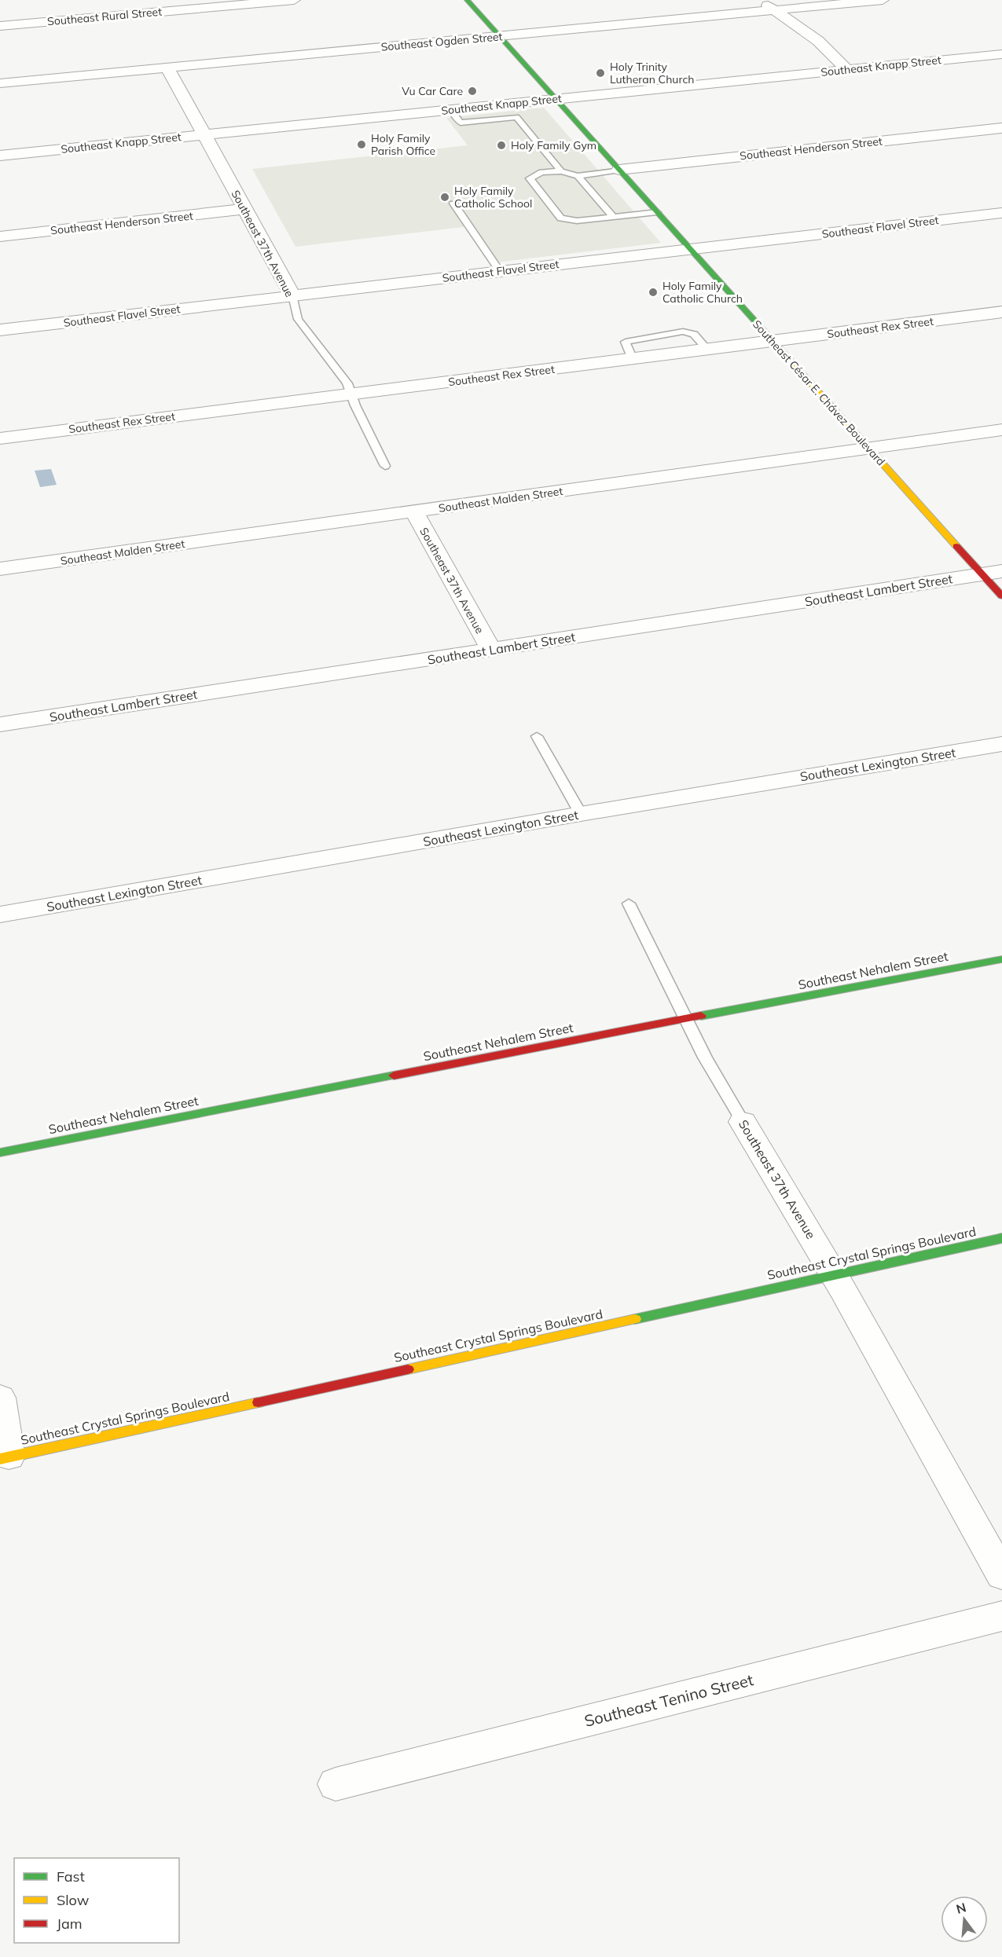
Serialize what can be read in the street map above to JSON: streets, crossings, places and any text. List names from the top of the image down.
{
  "streets": {
    "street": [
      "Southeast Rural Street",
      "Southeast Ogden Street",
      "Southeast Knapp Street",
      "Southeast Henderson Street",
      "Southeast Flavel Street",
      "Southeast 37th Avenue",
      "Southeast Rex Street",
      "Southeast César E. Chávez Boulevard",
      "Southeast Malden Street",
      "Southeast Lambert Street",
      "Southeast Lexington Street",
      "Southeast Nehalem Street",
      "Southeast Crystal Springs Boulevard",
      "Southeast Tenino Street"
    ]
  },
  "crossings": [
    ["Southeast Ogden Street", "Southeast 37th Avenue"],
    ["Southeast Ogden Street", "Southeast César E. Chávez Boulevard"],
    ["Southeast Knapp Street", "Southeast 37th Avenue"],
    ["Southeast Knapp Street", "Southeast César E. Chávez Boulevard"],
    ["Southeast Henderson Street", "Southeast 37th Avenue"],
    ["Southeast Henderson Street", "Southeast César E. Chávez Boulevard"],
    ["Southeast Flavel Street", "Southeast 37th Avenue"],
    ["Southeast Flavel Street", "Southeast César E. Chávez Boulevard"],
    ["Southeast 37th Avenue", "Southeast Rex Street"],
    ["Southeast 37th Avenue", "Southeast Malden Street"],
    ["Southeast 37th Avenue", "Southeast Lambert Street"],
    ["Southeast 37th Avenue", "Southeast Nehalem Street"],
    ["Southeast 37th Avenue", "Southeast Crystal Springs Boulevard"],
    ["Southeast Rex Street", "Southeast César E. Chávez Boulevard"],
    ["Southeast César E. Chávez Boulevard", "Southeast Malden Street"],
    ["Southeast César E. Chávez Boulevard", "Southeast Lambert Street"]
  ],
  "places": [
    "Holy Trinity Lutheran Church",
    "Vu Car Care",
    "Holy Family Parish Office",
    "Holy Family Gym",
    "Holy Family Catholic School",
    "Holy Family Catholic Church"
  ],
  "legend": ["Fast", "Slow", "Jam"],
  "north": "top"
}
